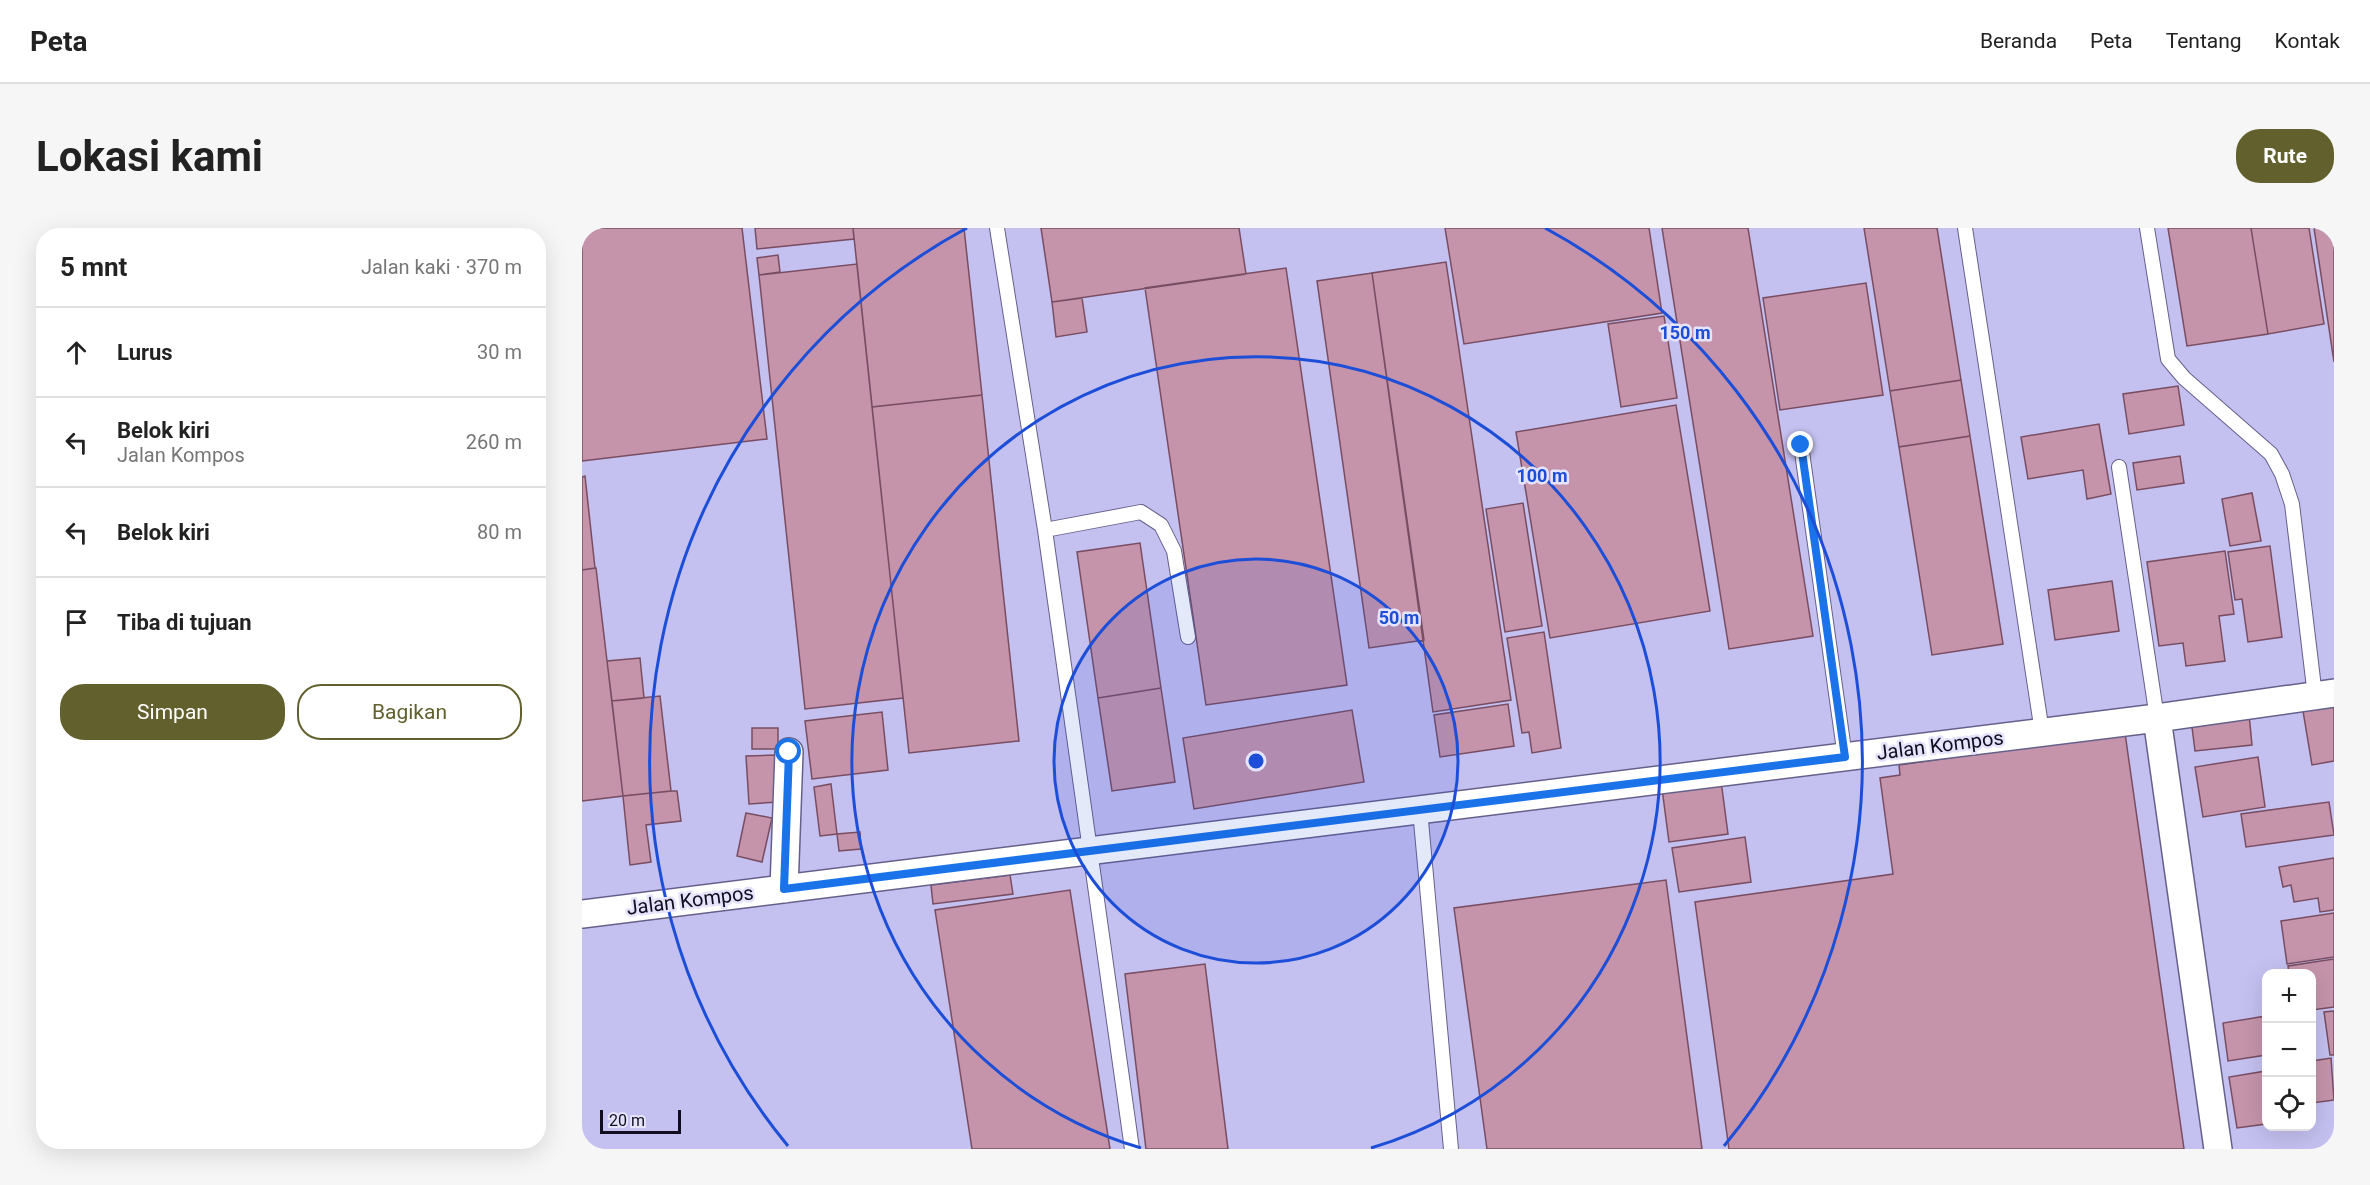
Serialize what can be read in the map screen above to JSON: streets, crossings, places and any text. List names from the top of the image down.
{
  "streets": {
    "street": ["Jalan Kompos"]
  },
  "scale_bar": "20 m",
  "page": {
    "header": "Peta",
    "nav": [
      "Beranda",
      "Peta",
      "Tentang",
      "Kontak"
    ],
    "buttons": [
      "Rute",
      ["Simpan", "Bagikan"]
    ],
    "title": "Lokasi kami",
    "heading": ["5 mnt", "Jalan kaki · 370 m"],
    "list": [
      ["Lurus", "30 m"],
      ["Belok kiri", "Jalan Kompos", "260 m"],
      ["Belok kiri", "80 m"],
      "Tiba di tujuan"
    ],
    "map_buttons": ["+", "−"],
    "scale": "20 m"
  },
  "rings": ["150 m", "100 m", "50 m"]
}
